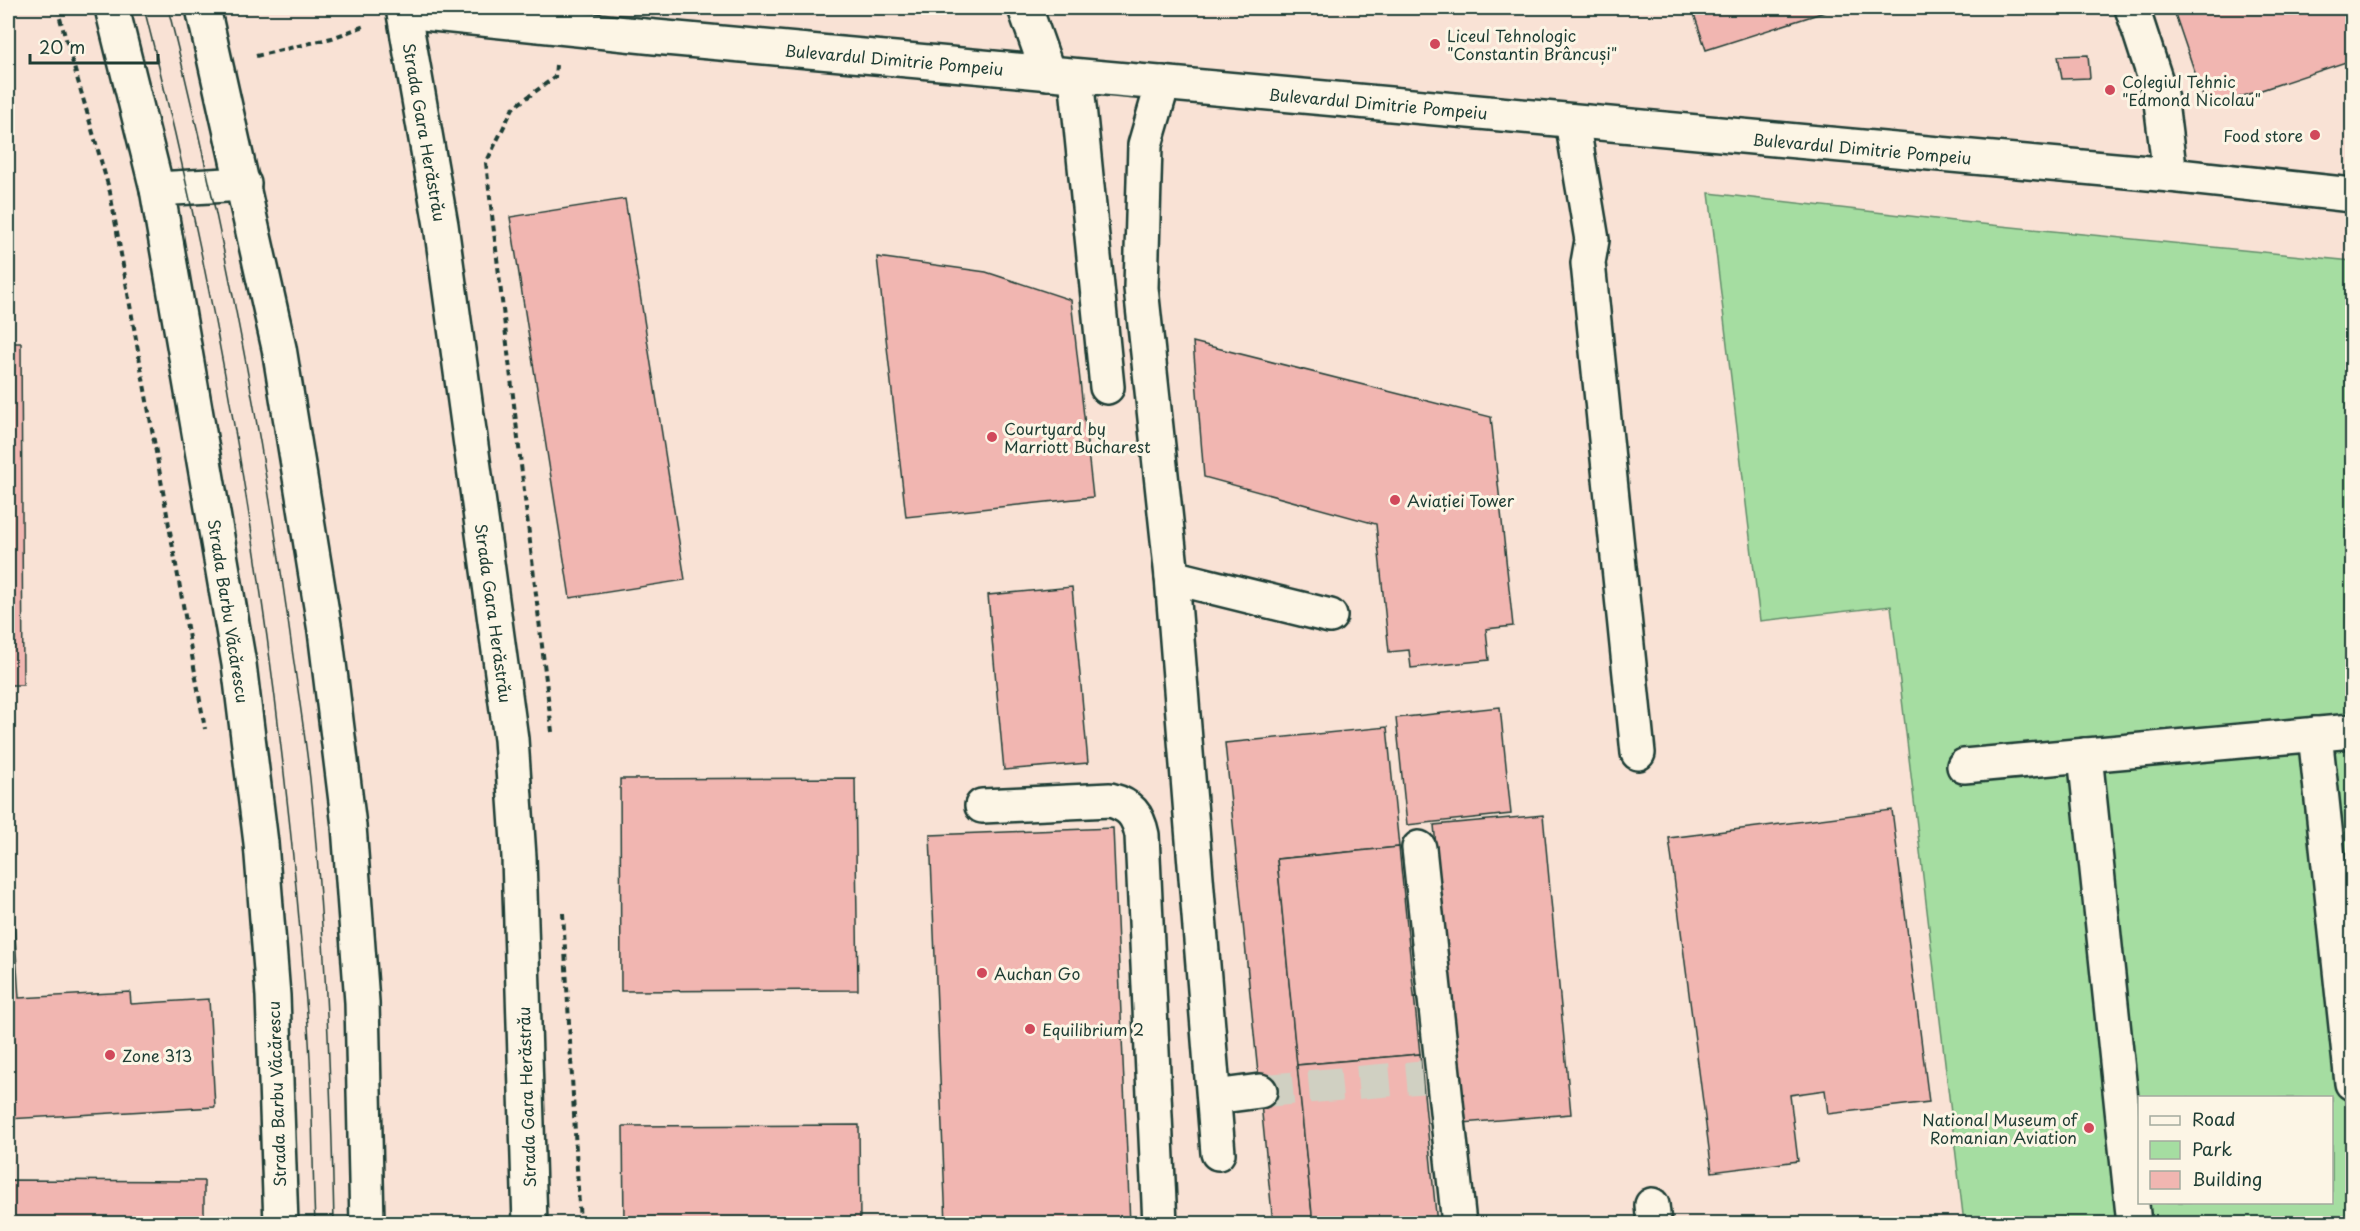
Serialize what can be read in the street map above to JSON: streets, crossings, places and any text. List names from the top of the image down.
{
  "streets": {
    "street": ["Bulevardul Dimitrie Pompeiu", "Strada Gara Herăstrău", "Strada Barbu Văcărescu"]
  },
  "crossings": [
    ["Bulevardul Dimitrie Pompeiu", "Strada Gara Herăstrău"]
  ],
  "places": [
    "Liceul Tehnologic \"Constantin Brâncuși\"",
    "Colegiul Tehnic \"Edmond Nicolau\"",
    "Food store",
    "Courtyard by Marriott Bucharest",
    "Aviației Tower",
    "Auchan Go",
    "Equilibrium 2",
    "Zone 313",
    "National Museum of Romanian Aviation"
  ],
  "legend": ["Road", "Park", "Building"],
  "scale_bar": "20 m"
}
